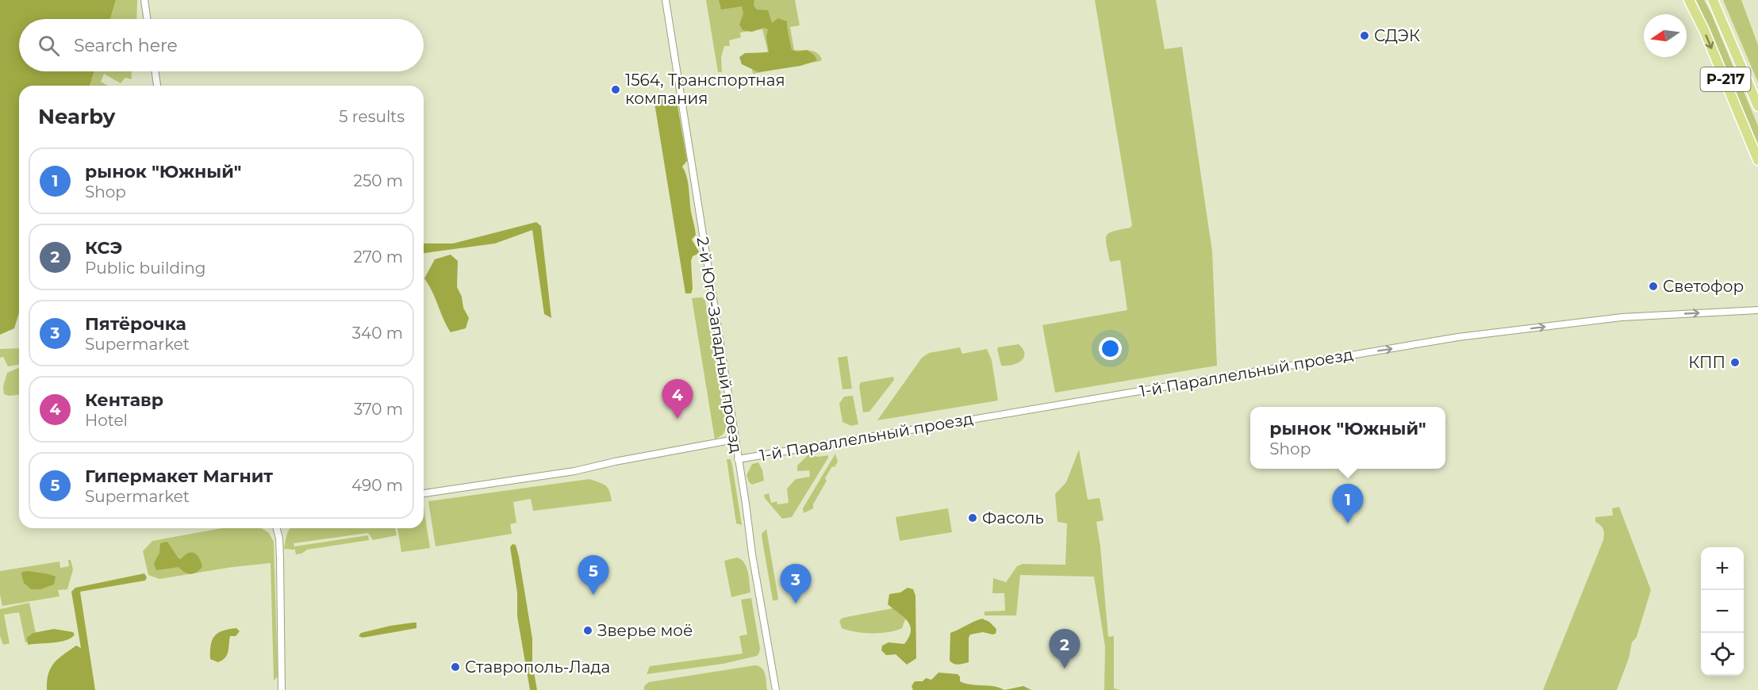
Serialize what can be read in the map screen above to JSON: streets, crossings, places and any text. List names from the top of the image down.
{
  "streets": {
    "main road": ["Р-217"],
    "street": ["2-й Юго-Западный проезд", "1-й Параллельный проезд"]
  },
  "crossings": [
    ["2-й Юго-Западный проезд", "1-й Параллельный проезд"]
  ],
  "one_way": ["1-й Параллельный проезд"],
  "places": [
    "СДЭК",
    "1564, Транспортная компания",
    "Светофор",
    "КПП",
    "Фасоль",
    "Зверье моё",
    "Ставрополь-Лада"
  ],
  "north": "left",
  "page": {
    "search": "Search here",
    "heading": ["Nearby", "5 results"],
    "list": [
      {
        "mark": "1",
        "name": "рынок \"Южный\"",
        "note": "Shop",
        "value": "250 m"
      },
      {
        "mark": "2",
        "name": "КСЭ",
        "note": "Public building",
        "value": "270 m"
      },
      {
        "mark": "3",
        "name": "Пятёрочка",
        "note": "Supermarket",
        "value": "340 m"
      },
      {
        "mark": "4",
        "name": "Кентавр",
        "note": "Hotel",
        "value": "370 m"
      },
      {
        "mark": "5",
        "name": "Гипермакет Магнит",
        "note": "Supermarket",
        "value": "490 m"
      }
    ],
    "pins": [
      "4",
      "1",
      "5",
      "3",
      "2"
    ],
    "popup": ["рынок \"Южный\"", "Shop"],
    "map_buttons": ["+", "−"]
  }
}
